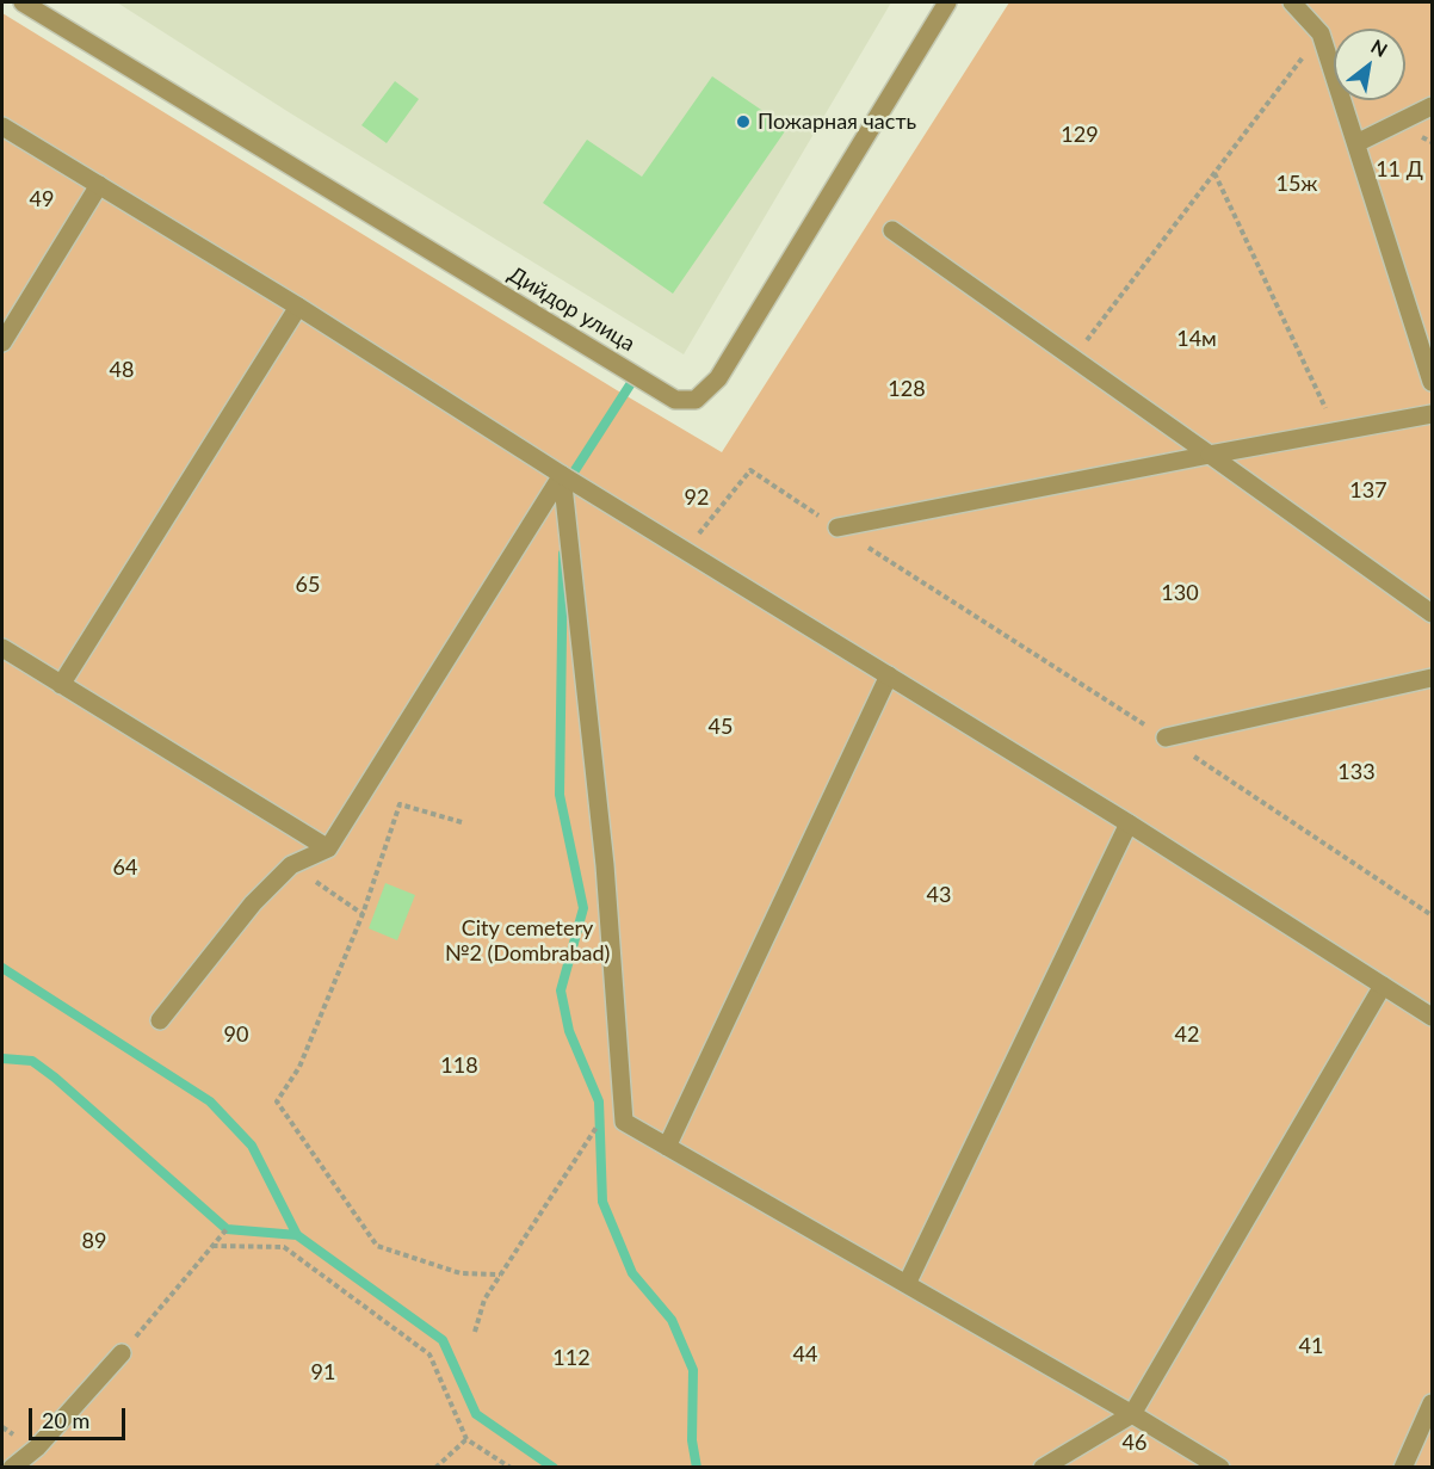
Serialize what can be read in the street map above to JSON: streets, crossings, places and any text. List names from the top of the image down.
{
  "streets": {
    "street": ["Дийдор улица"]
  },
  "parks": [
    "129",
    "11 Д",
    "15ж",
    "49",
    "14м",
    "48",
    "128",
    "137",
    "92",
    "65",
    "130",
    "45",
    "133",
    "64",
    "43",
    "City cemetery №2 (Dombrabad)",
    "90",
    "42",
    "118",
    "89",
    "41",
    "44",
    "112",
    "91",
    "46"
  ],
  "places": ["Пожарная часть"],
  "scale_bar": "20 m",
  "north": "top right"
}
